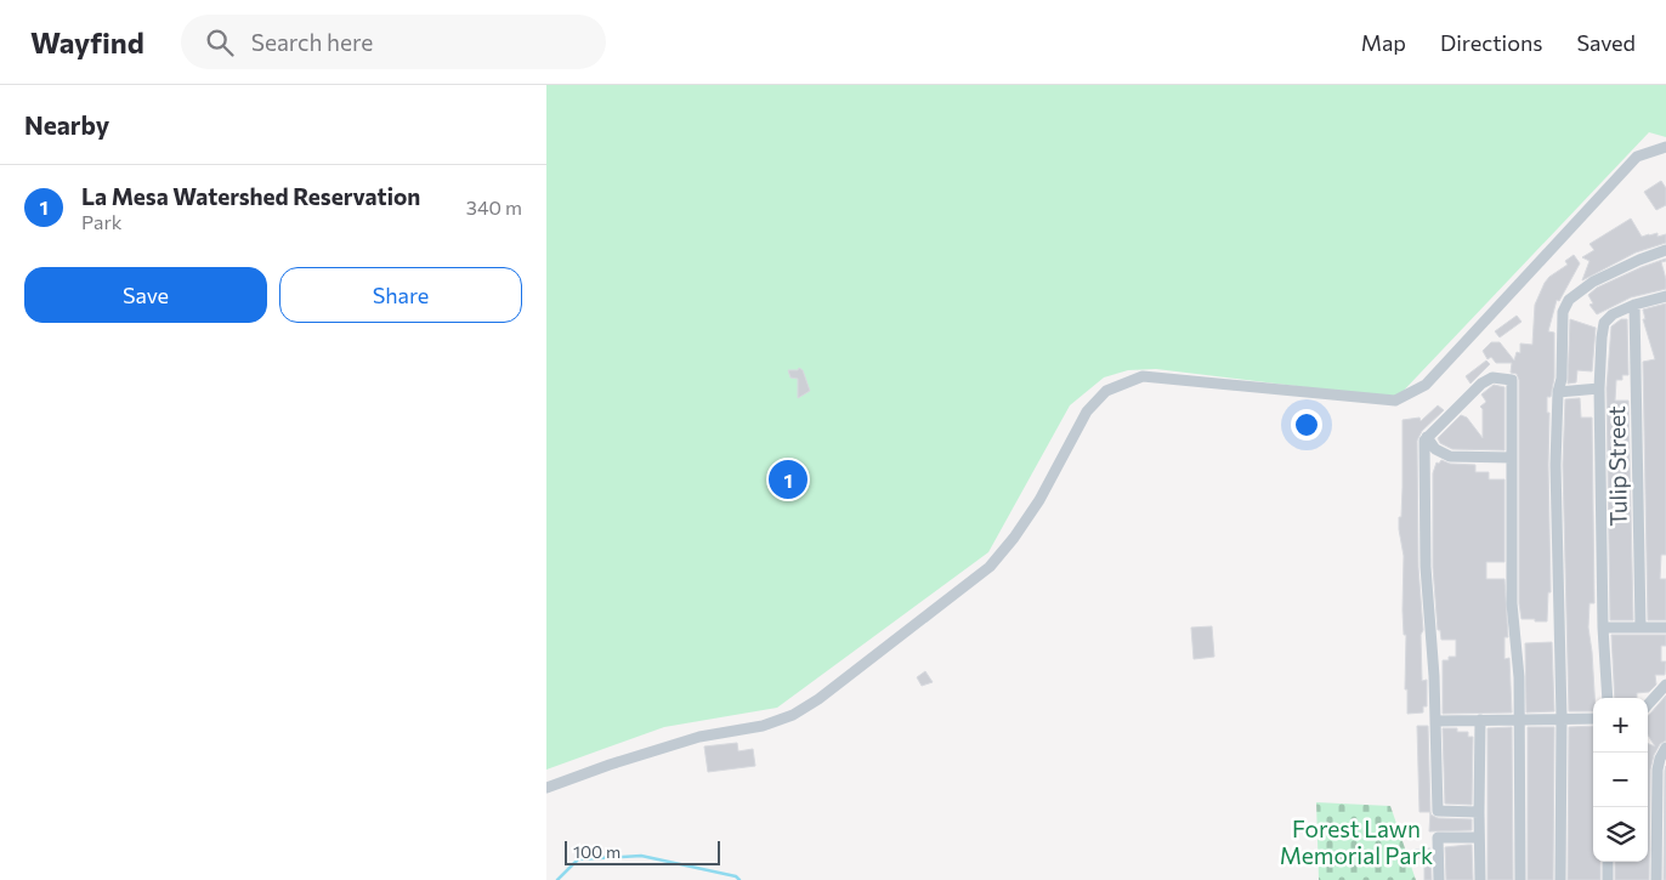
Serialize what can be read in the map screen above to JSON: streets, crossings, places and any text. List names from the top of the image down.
{
  "streets": {
    "street": ["Tulip Street"]
  },
  "parks": ["Forest Lawn Memorial Park"],
  "scale_bar": "100 m",
  "page": {
    "header": "Wayfind",
    "search": "Search here",
    "nav": ["Map", "Directions", "Saved"],
    "heading": "Nearby",
    "list": [
      {
        "mark": "1",
        "name": "La Mesa Watershed Reservation",
        "note": "Park",
        "value": "340 m"
      }
    ],
    "buttons": ["Save", "Share"],
    "pins": "1",
    "map_buttons": ["+", "−"],
    "scale": "100 m"
  }
}
